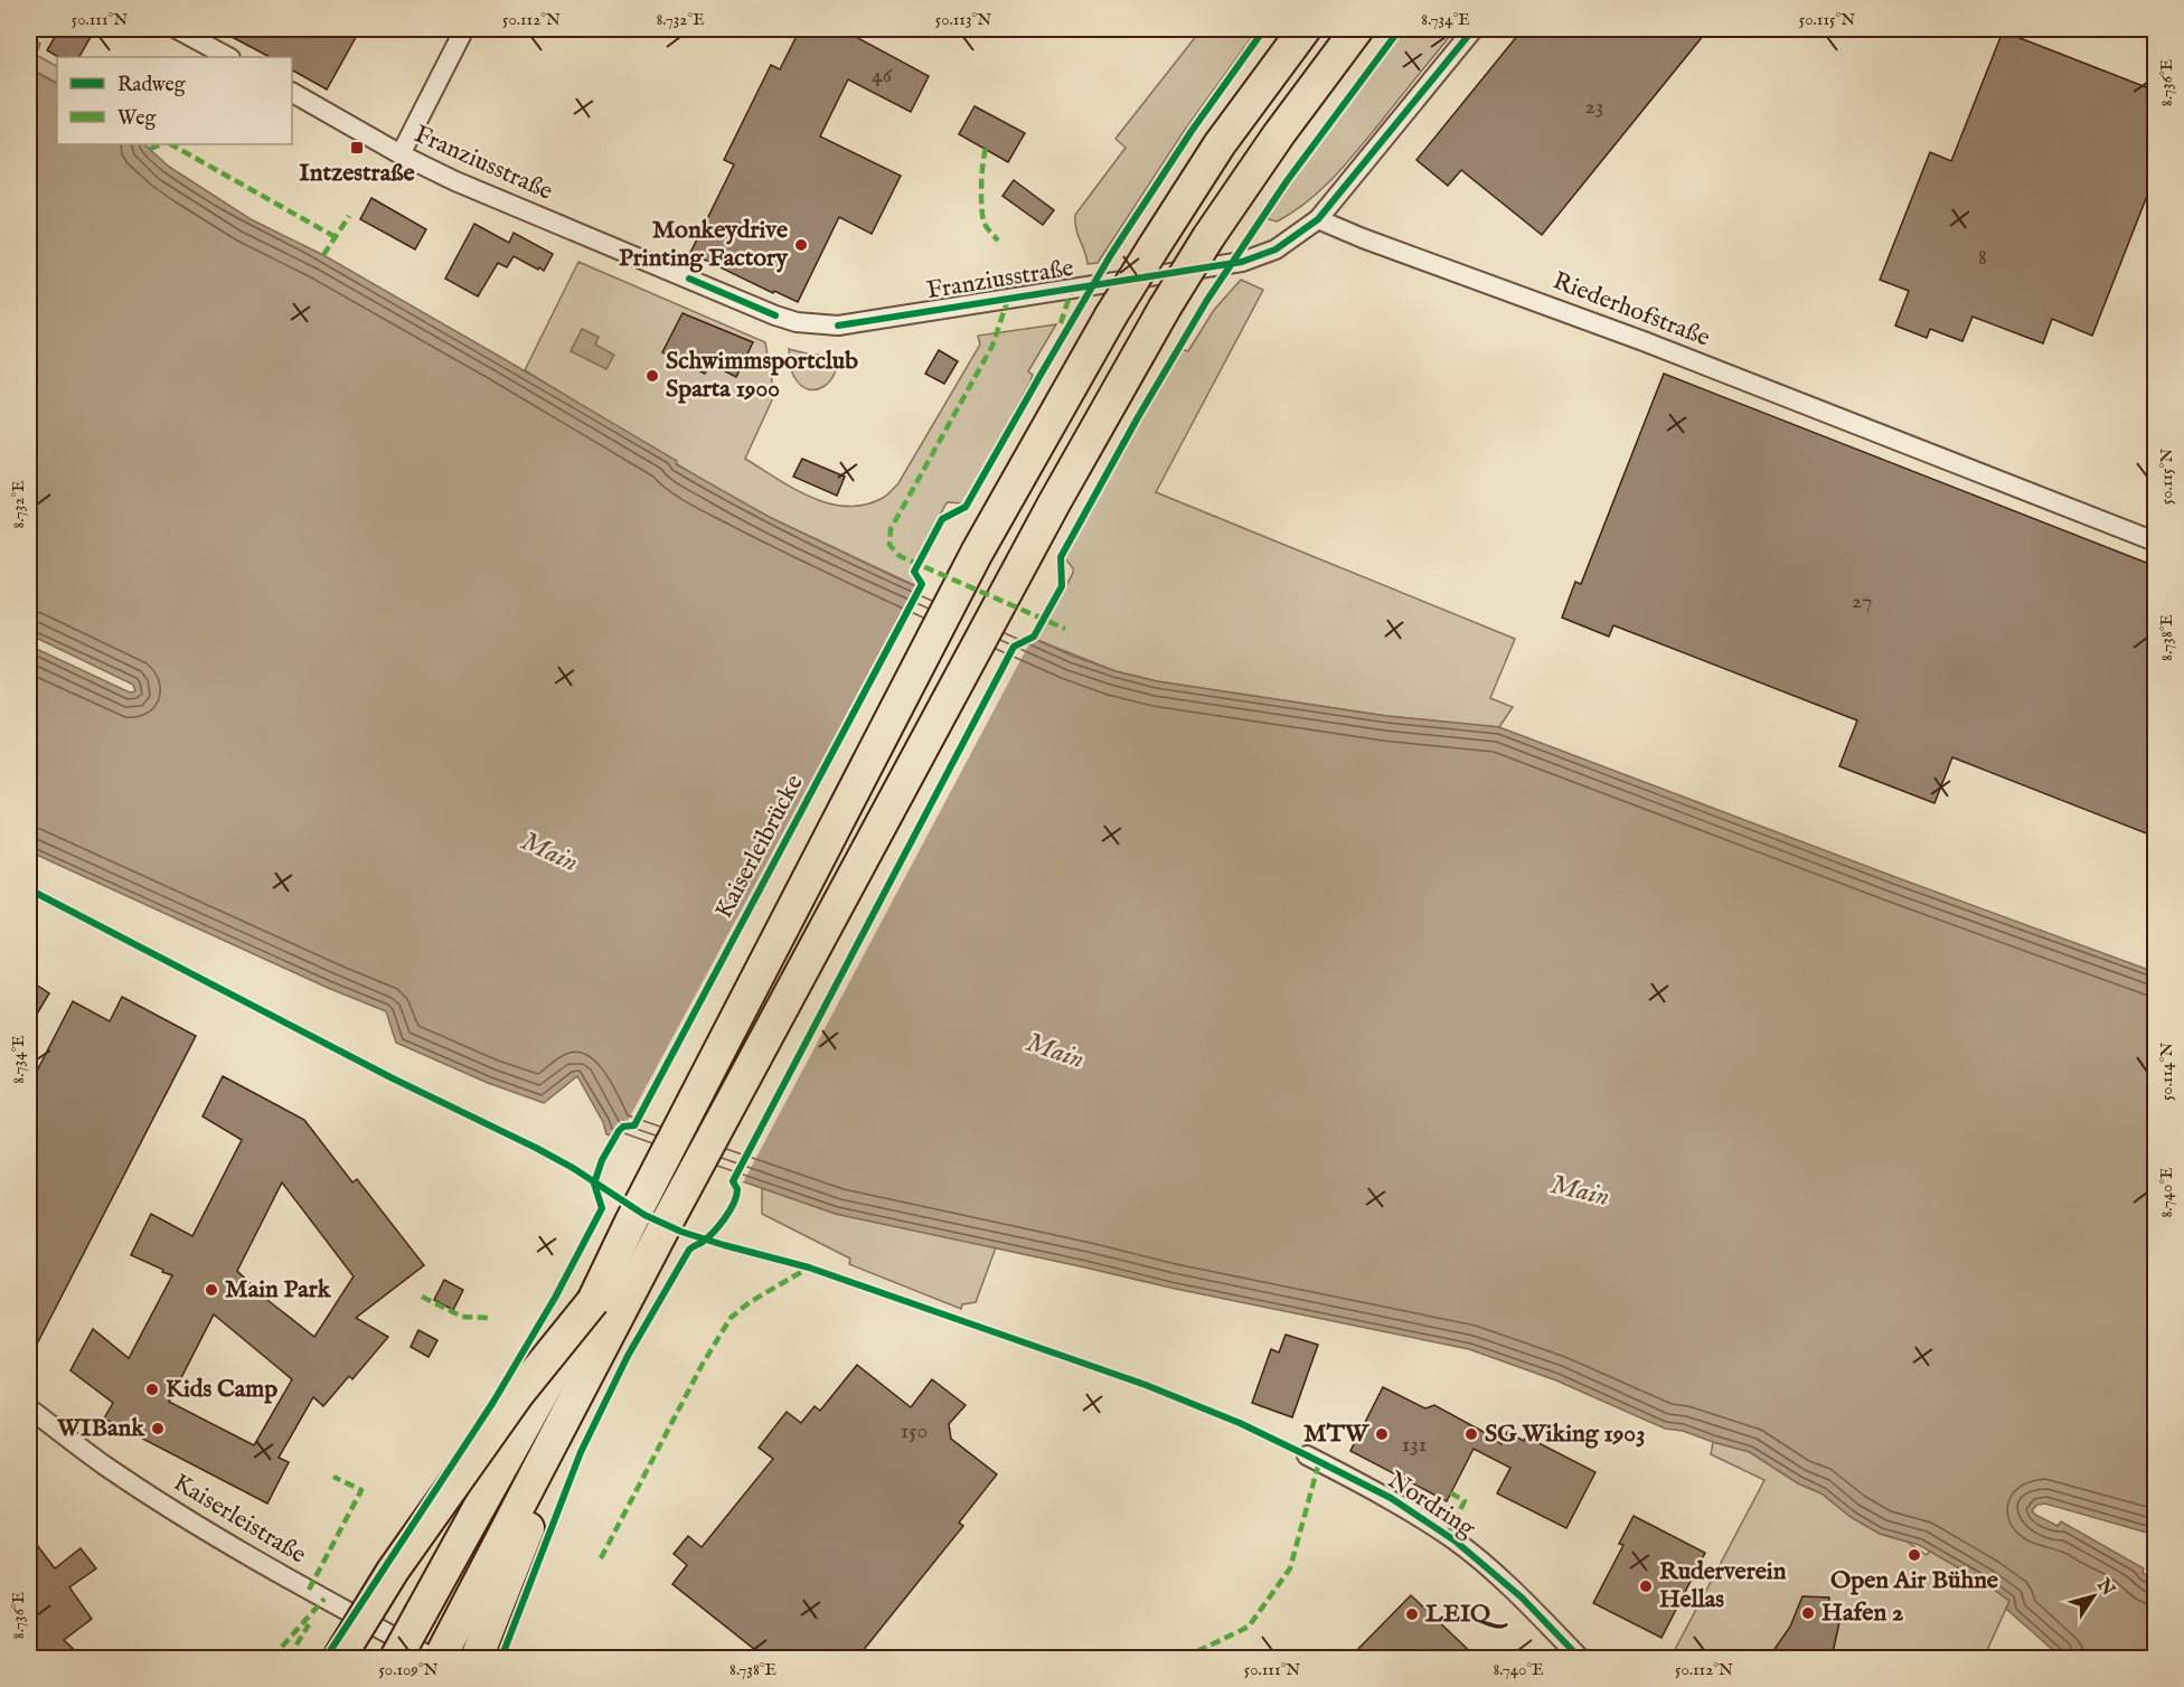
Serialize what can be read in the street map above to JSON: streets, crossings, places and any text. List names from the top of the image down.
{
  "streets": {
    "street": [
      "Franziusstraße",
      "Riederhofstraße",
      "Nordring",
      "Kaiserleistraße"
    ],
    "cycle path": ["Kaiserleibrücke"]
  },
  "crossings": [
    ["Franziusstraße", "Riederhofstraße"]
  ],
  "water": ["Main"],
  "places": {
    "transit": ["Intzestraße"],
    "other": [
      "Monkeydrive Printing Factory",
      "Schwimmsportclub Sparta 1900",
      "Main Park",
      "Kids Camp",
      "WIBank",
      "MTW",
      "SG Wiking 1903",
      "Open Air Bühne",
      "Ruderverein Hellas",
      "Hafen 2",
      "LEIQ"
    ]
  },
  "house_numbers": [
    "46",
    "23",
    "8",
    "27",
    "150",
    "131"
  ],
  "legend": ["Radweg", "Weg"],
  "north": "top right",
  "coordinates": [
    "50.111°N",
    "50.112°N",
    "8.732°E",
    "50.113°N",
    "8.734°E",
    "50.115°N",
    "8.736°E",
    "8.738°E",
    "50.114°N",
    "8.740°E",
    "50.109°N"
  ]
}
